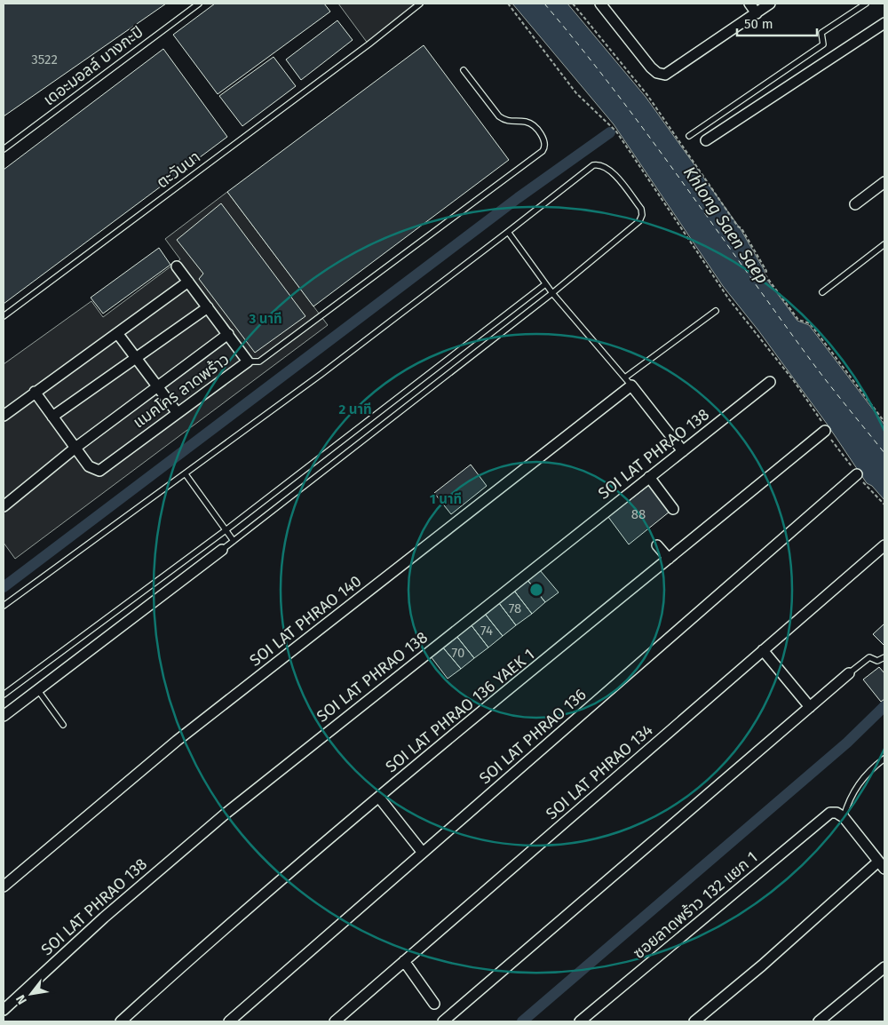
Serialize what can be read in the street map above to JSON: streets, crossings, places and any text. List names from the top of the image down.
{
  "streets": {
    "street": [
      "แมคโคร ลาดพร้าว",
      "SOI LAT PHRAO 138",
      "SOI LAT PHRAO 140",
      "SOI LAT PHRAO 136 YAEK 1",
      "SOI LAT PHRAO 136",
      "SOI LAT PHRAO 134",
      "ซอยลาดพร้าว 132 แยก 1"
    ],
    "lane": ["เดอะมอลล์ บางกะปิ", "ตะวันนา"]
  },
  "water": ["Khlong Saen Saep"],
  "house_numbers": [
    "3522",
    "88",
    "78",
    "74",
    "70"
  ],
  "scale_bar": "50 m",
  "north": "bottom left",
  "rings": ["3 นาที", "2 นาที", "1 นาที"]
}
